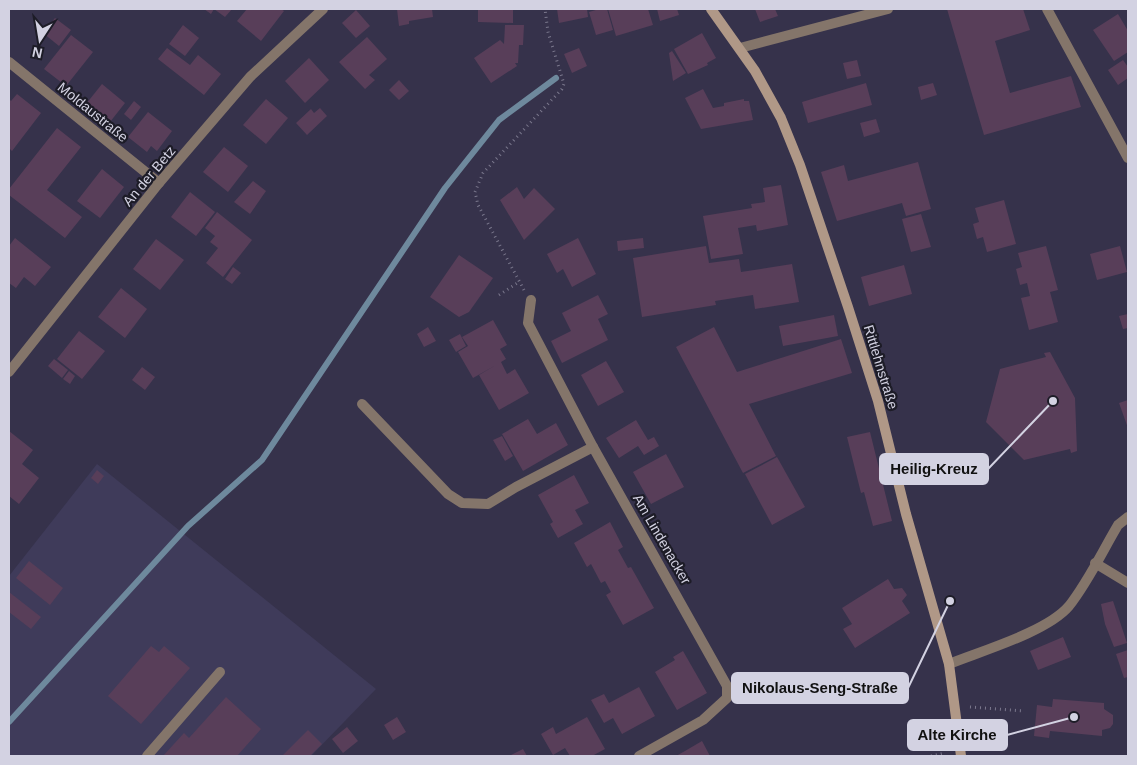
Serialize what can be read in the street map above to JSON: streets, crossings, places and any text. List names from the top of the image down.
{
  "streets": {
    "street": [
      "Moldaustraße",
      "An der Betz",
      "Rittlehnstraße",
      "Am Lindenacker"
    ]
  },
  "crossings": [
    ["Moldaustraße", "An der Betz"]
  ],
  "places": ["Heilig-Kreuz", "Nikolaus-Seng-Straße", "Alte Kirche"],
  "north": "bottom"
}
